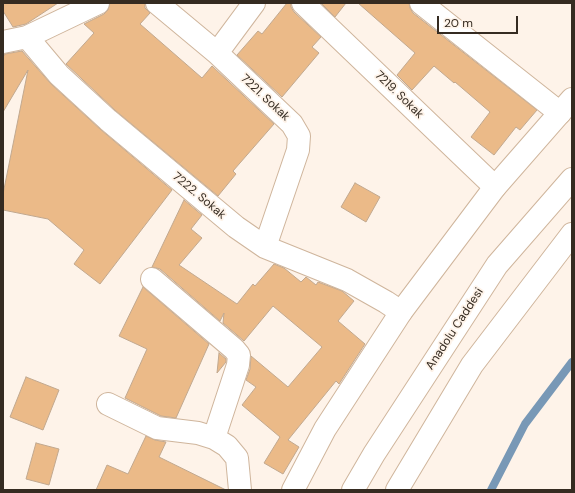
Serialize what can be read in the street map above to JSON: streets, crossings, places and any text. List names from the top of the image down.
{
  "streets": {
    "main road": [
      "7219. Sokak",
      "7221. Sokak",
      "7222. Sokak",
      "Anadolu Caddesi"
    ]
  },
  "crossings": [
    ["7221. Sokak", "7222. Sokak"]
  ],
  "scale_bar": "20 m"
}
